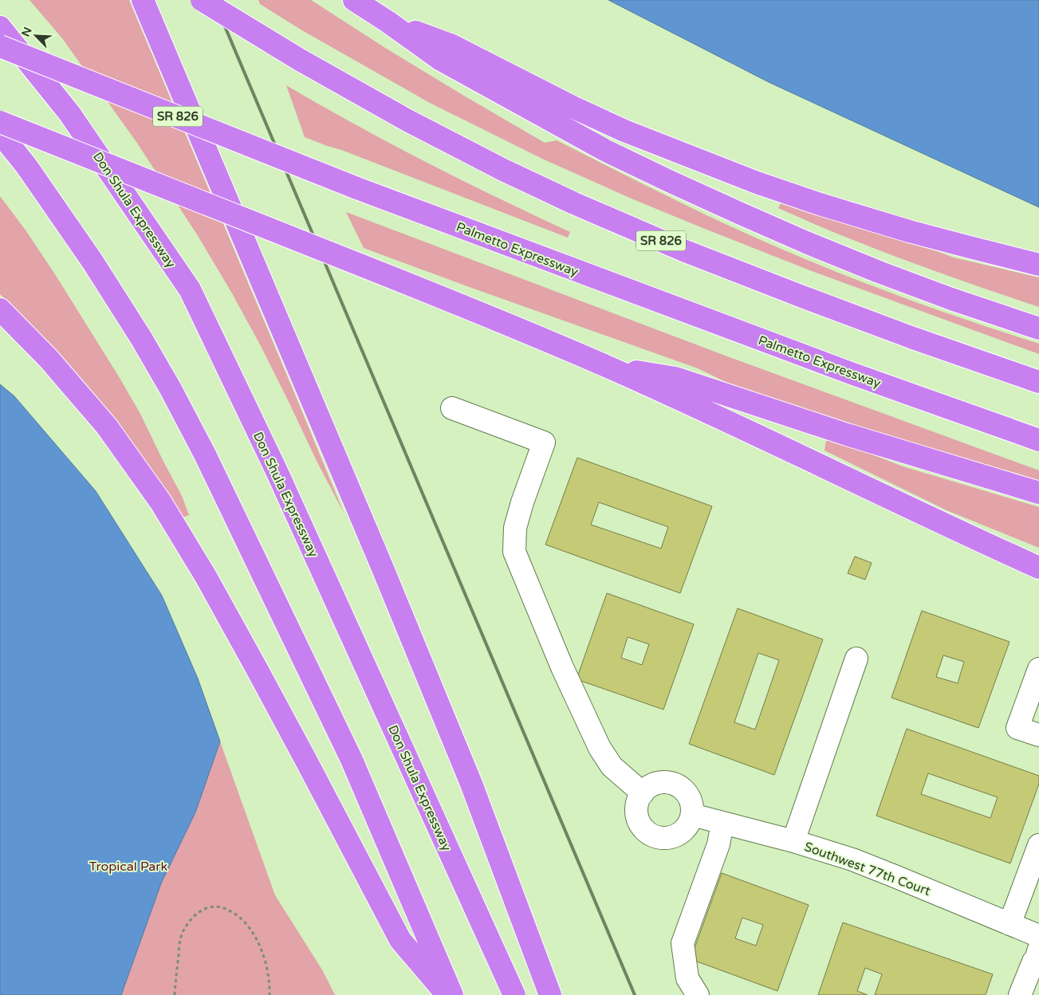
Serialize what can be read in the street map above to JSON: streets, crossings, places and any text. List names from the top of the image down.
{
  "streets": {
    "highway": ["SR 826", "Don Shula Expressway", "Palmetto Expressway"],
    "street": ["Southwest 77th Court"]
  },
  "parks": ["Tropical Park"],
  "north": "top left"
}
